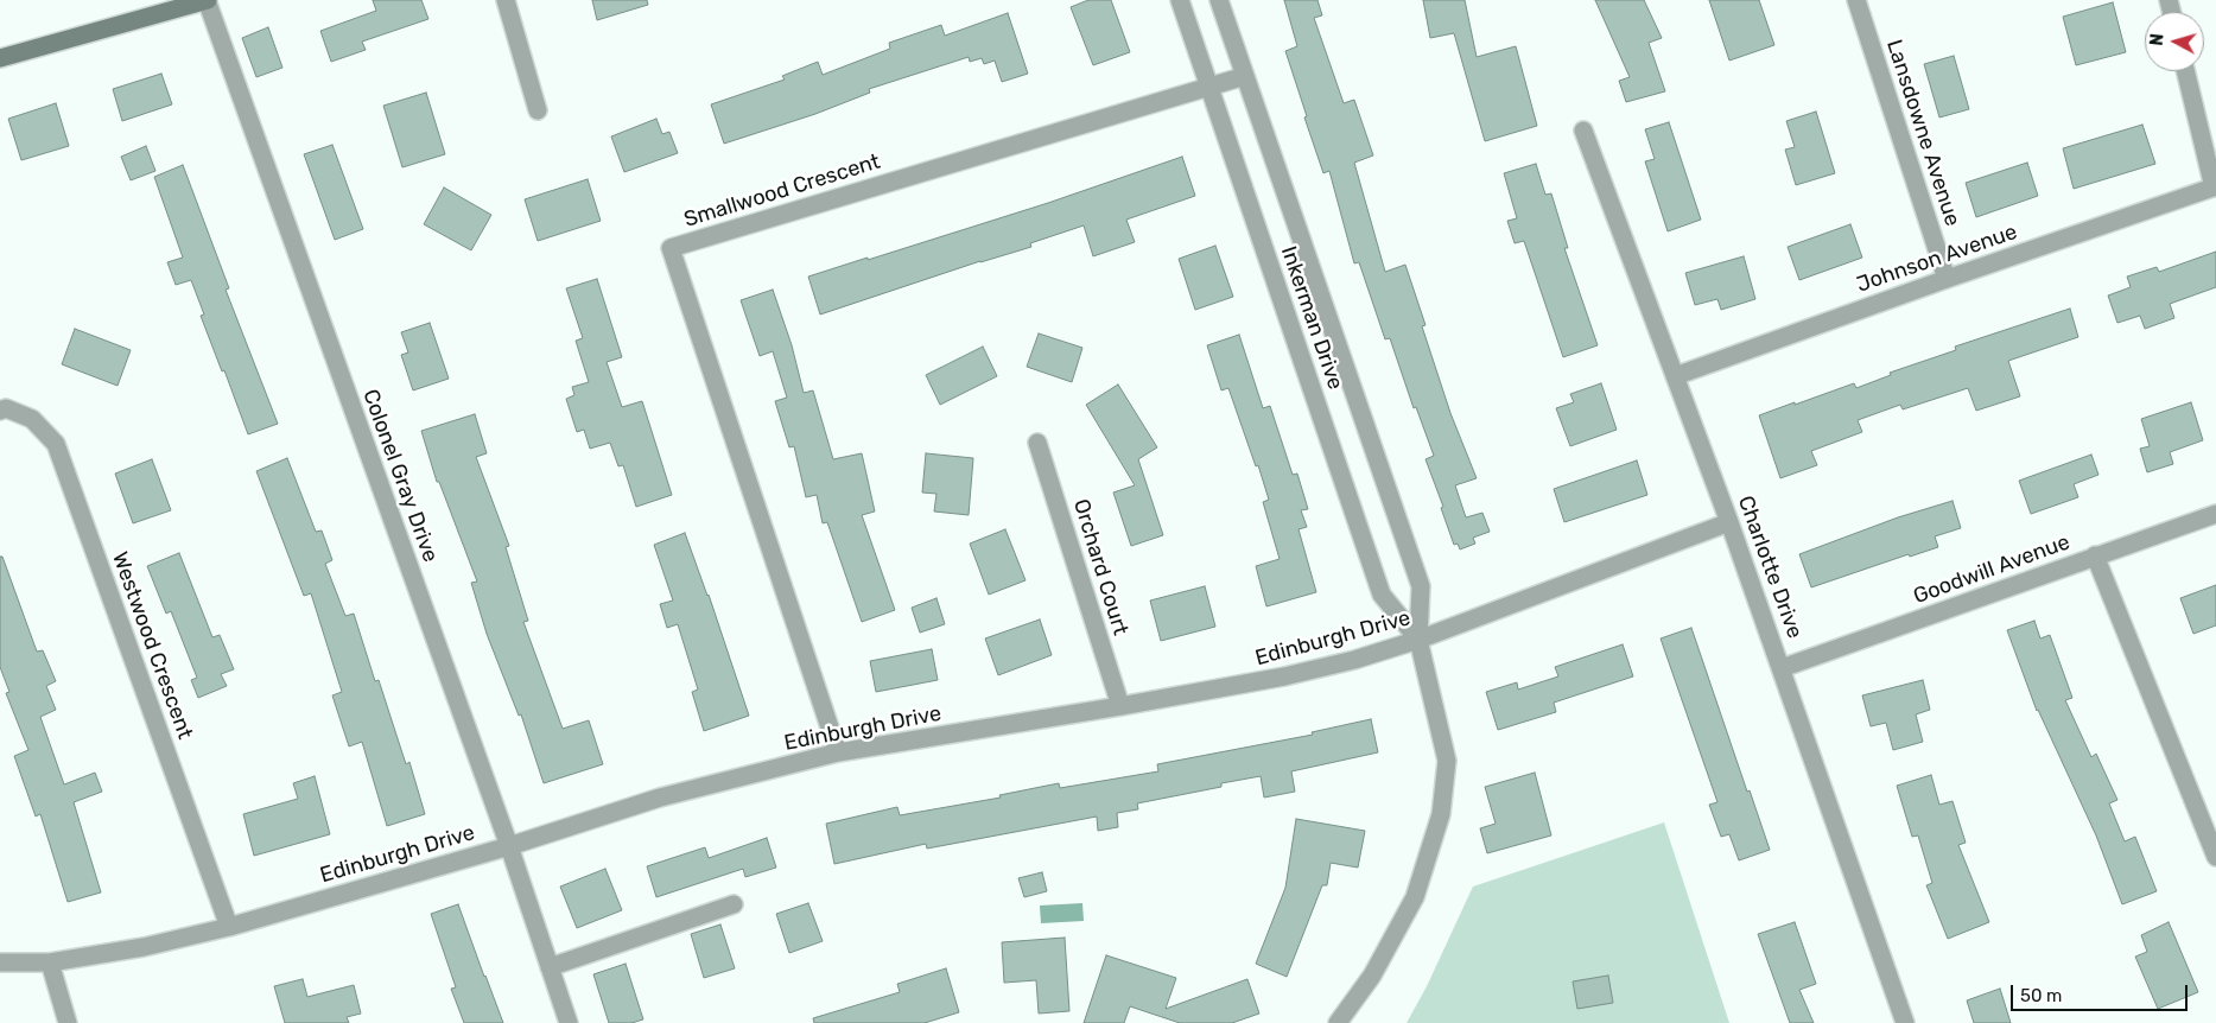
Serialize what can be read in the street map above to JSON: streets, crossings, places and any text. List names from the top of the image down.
{
  "streets": {
    "street": [
      "Lansdowne Avenue",
      "Smallwood Crescent",
      "Johnson Avenue",
      "Inkerman Drive",
      "Colonel Gray Drive",
      "Orchard Court",
      "Charlotte Drive",
      "Goodwill Avenue",
      "Edinburgh Drive",
      "Westwood Crescent"
    ]
  },
  "crossings": [
    ["Lansdowne Avenue", "Johnson Avenue"],
    ["Smallwood Crescent", "Inkerman Drive"],
    ["Smallwood Crescent", "Edinburgh Drive"],
    ["Johnson Avenue", "Charlotte Drive"],
    ["Inkerman Drive", "Edinburgh Drive"],
    ["Colonel Gray Drive", "Edinburgh Drive"],
    ["Orchard Court", "Edinburgh Drive"],
    ["Charlotte Drive", "Goodwill Avenue"],
    ["Charlotte Drive", "Edinburgh Drive"],
    ["Edinburgh Drive", "Westwood Crescent"]
  ],
  "scale_bar": "50 m",
  "north": "left"
}
